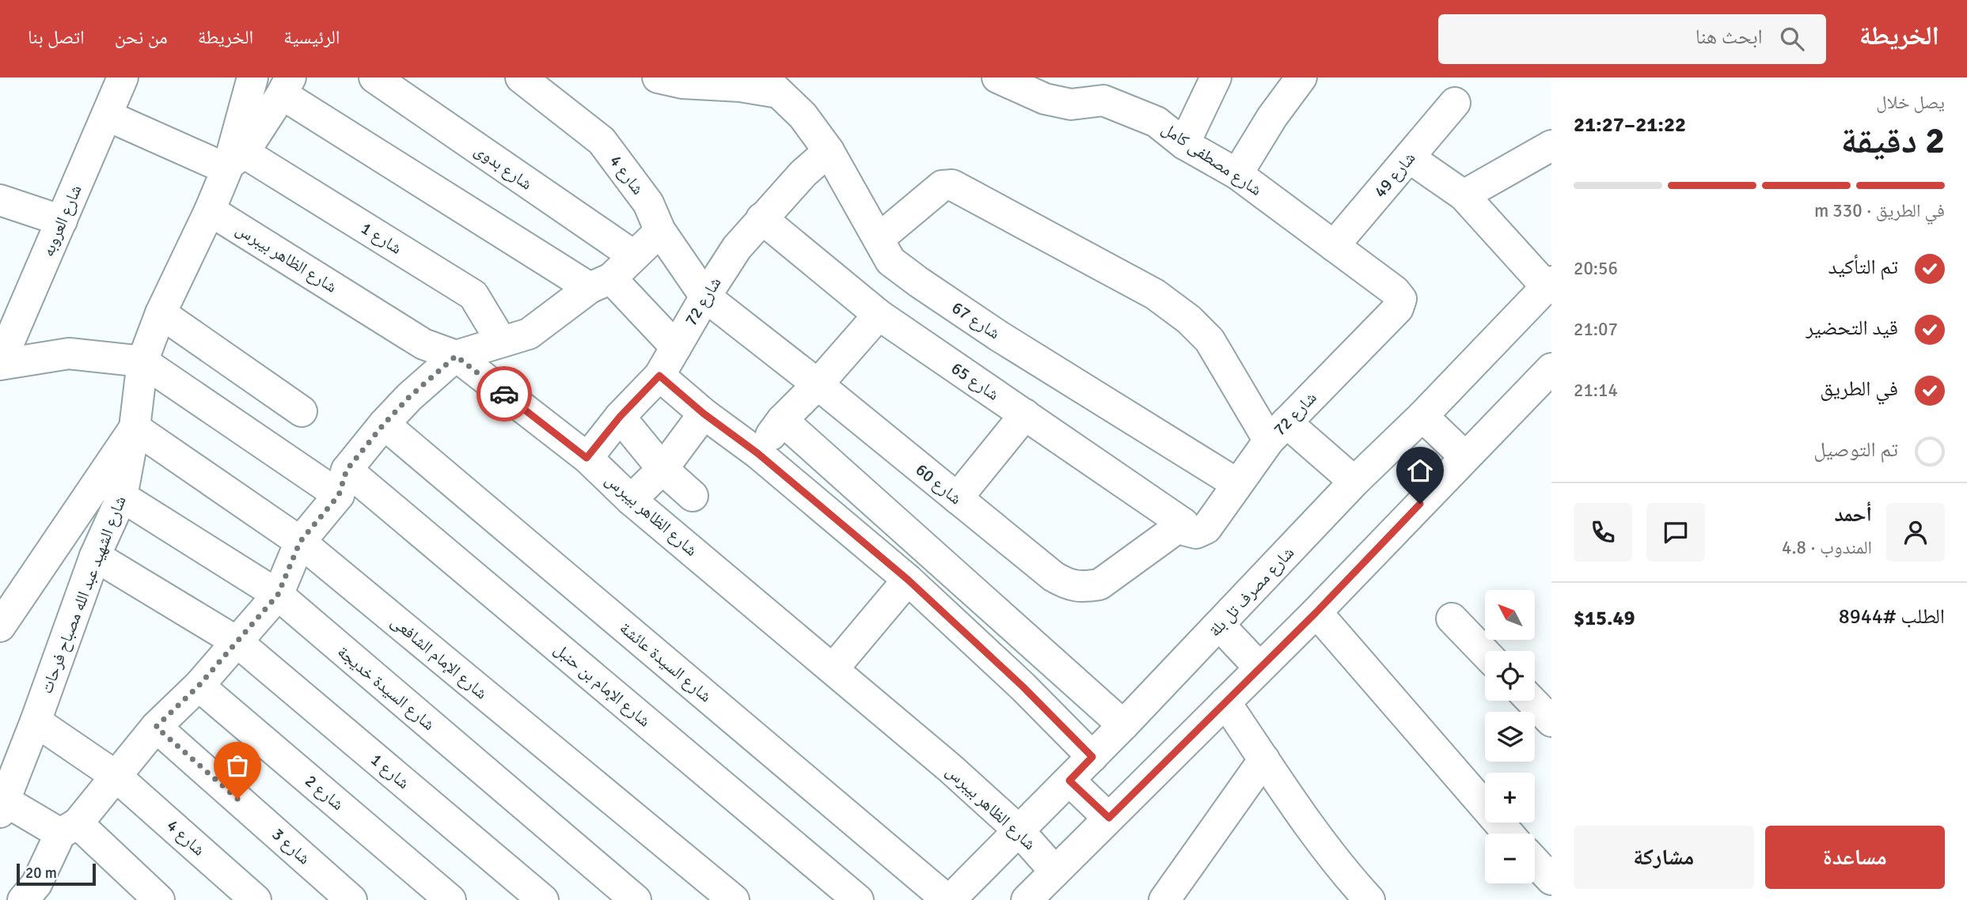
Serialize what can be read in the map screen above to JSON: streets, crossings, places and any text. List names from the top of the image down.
{
  "streets": {
    "street": [
      "شارع مصطفى كامل",
      "شارع بدوى",
      "شارع 4",
      "شارع 49",
      "شارع العروبه",
      "شارع 1",
      "شارع الظاهر بيبرس",
      "شارع 72",
      "شارع 67",
      "شارع 65",
      "شارع 60",
      "شارع مصرف تل بلة",
      "شارع الشهيد عبد الله مصباح فرحات",
      "شارع الإمام الشافعى",
      "شارع السيدة عائشة",
      "شارع الإمام بن حنبل",
      "شارع السيدة خديجة",
      "شارع 2",
      "شارع 3"
    ]
  },
  "crossings": [
    ["شارع مصطفى كامل", "شارع 49"],
    ["شارع مصطفى كامل", "شارع 72"],
    ["شارع 4", "شارع 72"],
    ["شارع 4", "شارع 60"],
    ["شارع 4", "شارع الشهيد عبد الله مصباح فرحات"],
    ["شارع العروبه", "شارع 1"],
    ["شارع 1", "شارع الشهيد عبد الله مصباح فرحات"],
    ["شارع الظاهر بيبرس", "شارع 72"],
    ["شارع الظاهر بيبرس", "شارع مصرف تل بلة"],
    ["شارع الظاهر بيبرس", "شارع الشهيد عبد الله مصباح فرحات"],
    ["شارع 72", "شارع 67"],
    ["شارع 72", "شارع 65"],
    ["شارع 72", "شارع 60"],
    ["شارع 65", "شارع 60"],
    ["شارع مصرف تل بلة", "شارع السيدة عائشة"],
    ["شارع الشهيد عبد الله مصباح فرحات", "شارع الإمام الشافعى"],
    ["شارع الشهيد عبد الله مصباح فرحات", "شارع الإمام بن حنبل"],
    ["شارع الشهيد عبد الله مصباح فرحات", "شارع السيدة خديجة"]
  ],
  "scale_bar": "20 m",
  "north": "top left",
  "page": {
    "header": "الخريطة",
    "search": "ابحث هنا",
    "nav": [
      "الرئيسية",
      "الخريطة",
      "من نحن",
      "اتصل بنا"
    ],
    "heading": ["2 دقيقة", "يصل خلال", "21:22–21:27"],
    "panel": [
      "أحمد",
      "المندوب · 4.8",
      "الطلب #8944",
      "$15.49"
    ],
    "bar": "في الطريق · 330 m",
    "list": [
      ["تم التأكيد", "20:56"],
      ["قيد التحضير", "21:07"],
      ["في الطريق", "21:14"],
      "تم التوصيل"
    ],
    "map_buttons": ["+", "−"],
    "buttons": ["مساعدة", "مشاركة"],
    "scale": "20 m"
  }
}
